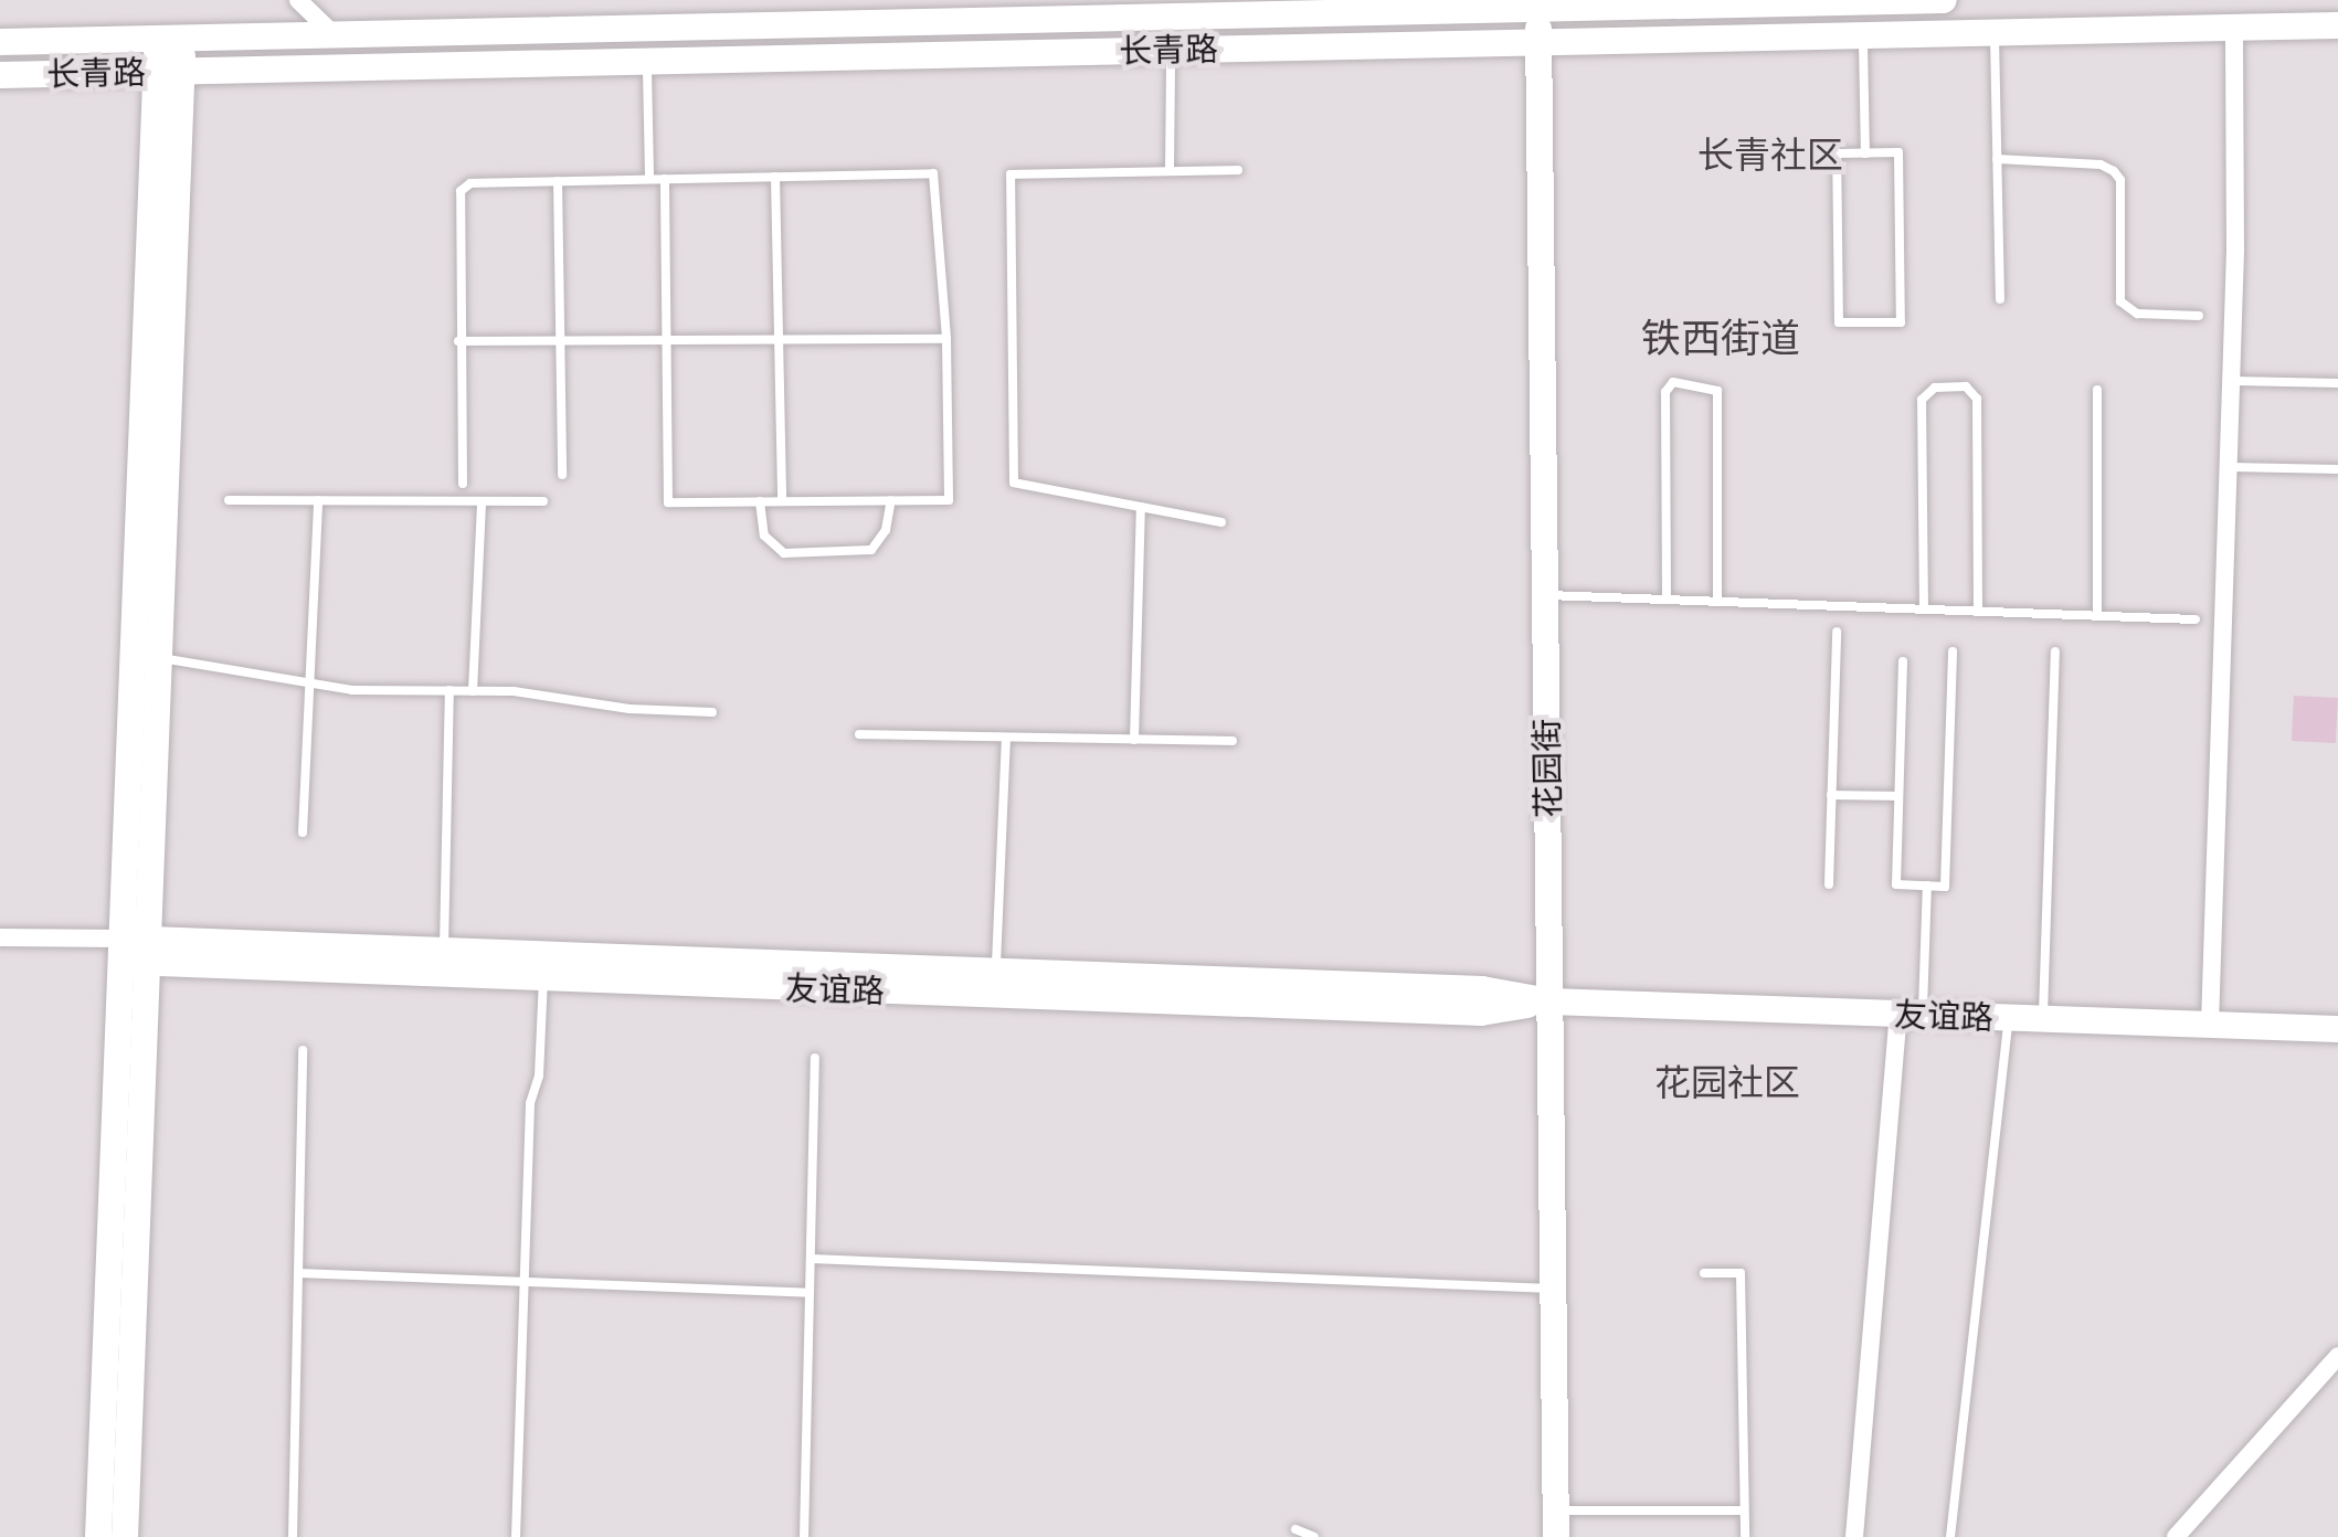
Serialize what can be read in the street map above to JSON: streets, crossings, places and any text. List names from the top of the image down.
{
  "streets": {
    "street": ["长青路", "花园街", "友谊路"]
  },
  "crossings": [
    ["长青路", "花园街"],
    ["花园街", "友谊路"]
  ],
  "districts": ["长青社区", "铁西街道", "花园社区"]
}
